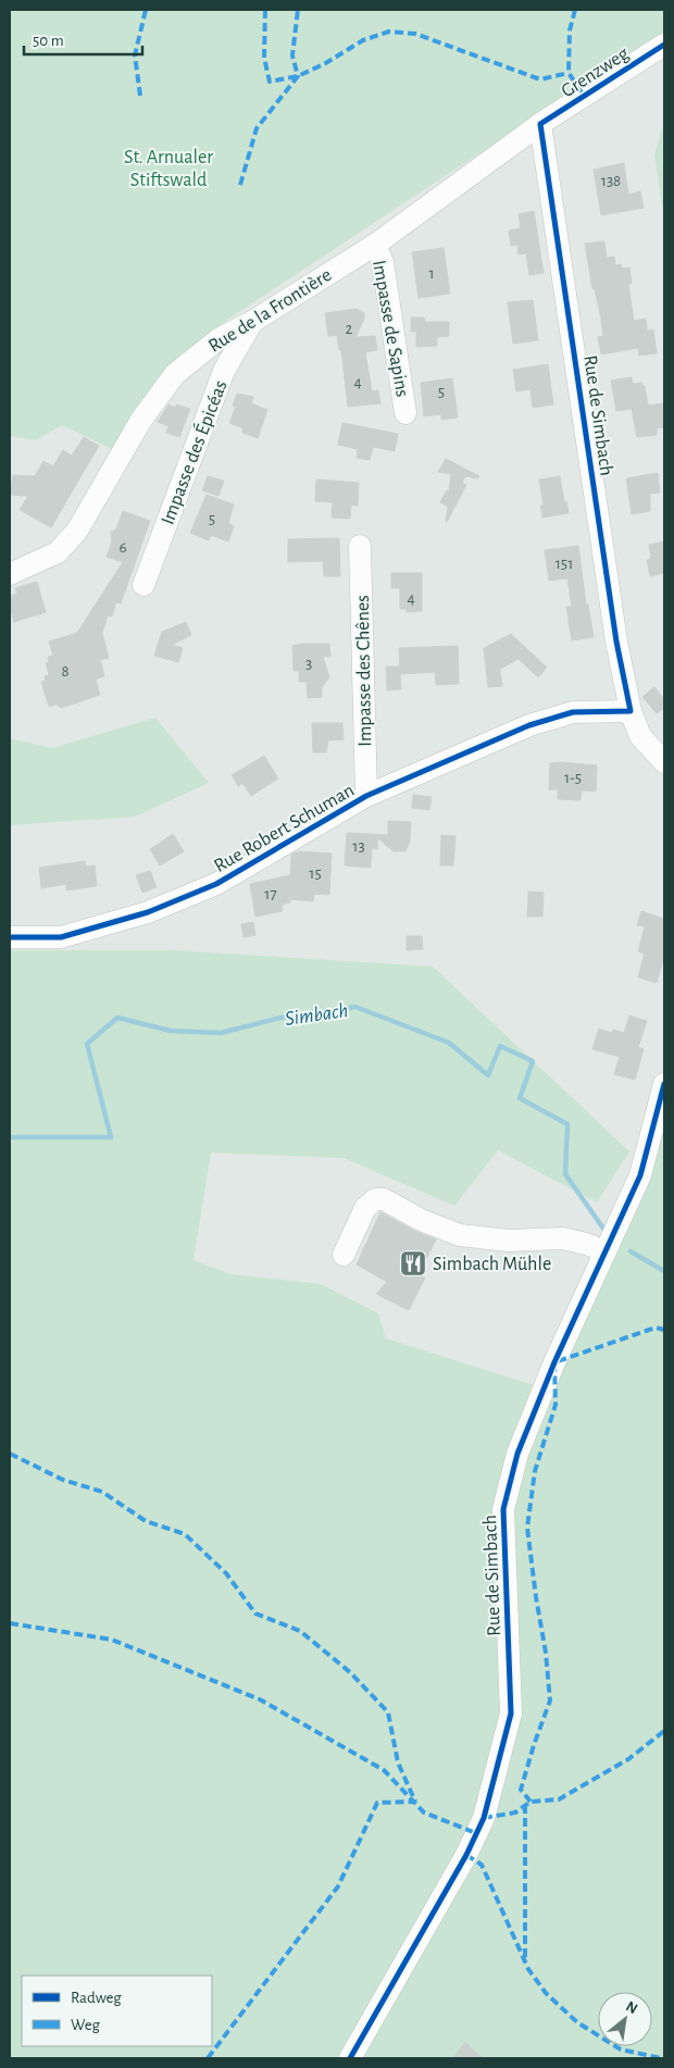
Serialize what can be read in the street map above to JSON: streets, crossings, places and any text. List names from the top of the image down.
{
  "streets": {
    "street": [
      "Grenzweg",
      "Rue de la Frontière",
      "Impasse de Sapins",
      "Rue de Simbach",
      "Impasse des Épicéas",
      "Impasse des Chênes",
      "Rue Robert Schuman"
    ]
  },
  "crossings": [
    ["Grenzweg", "Rue de la Frontière"],
    ["Grenzweg", "Rue de Simbach"],
    ["Rue de la Frontière", "Impasse de Sapins"],
    ["Rue de la Frontière", "Rue de Simbach"],
    ["Rue de la Frontière", "Impasse des Épicéas"],
    ["Rue de Simbach", "Rue Robert Schuman"],
    ["Impasse des Chênes", "Rue Robert Schuman"]
  ],
  "water": ["Simbach"],
  "parks": ["St. Arnualer Stiftswald"],
  "places": {
    "restaurant": ["Simbach Mühle"]
  },
  "house_numbers": [
    "138",
    "1",
    "2",
    "4",
    "5",
    "5",
    "6",
    "151",
    "4",
    "3",
    "8",
    "1-5",
    "13",
    "15",
    "17"
  ],
  "legend": ["Radweg", "Weg"],
  "scale_bar": "50 m",
  "north": "top right"
}
